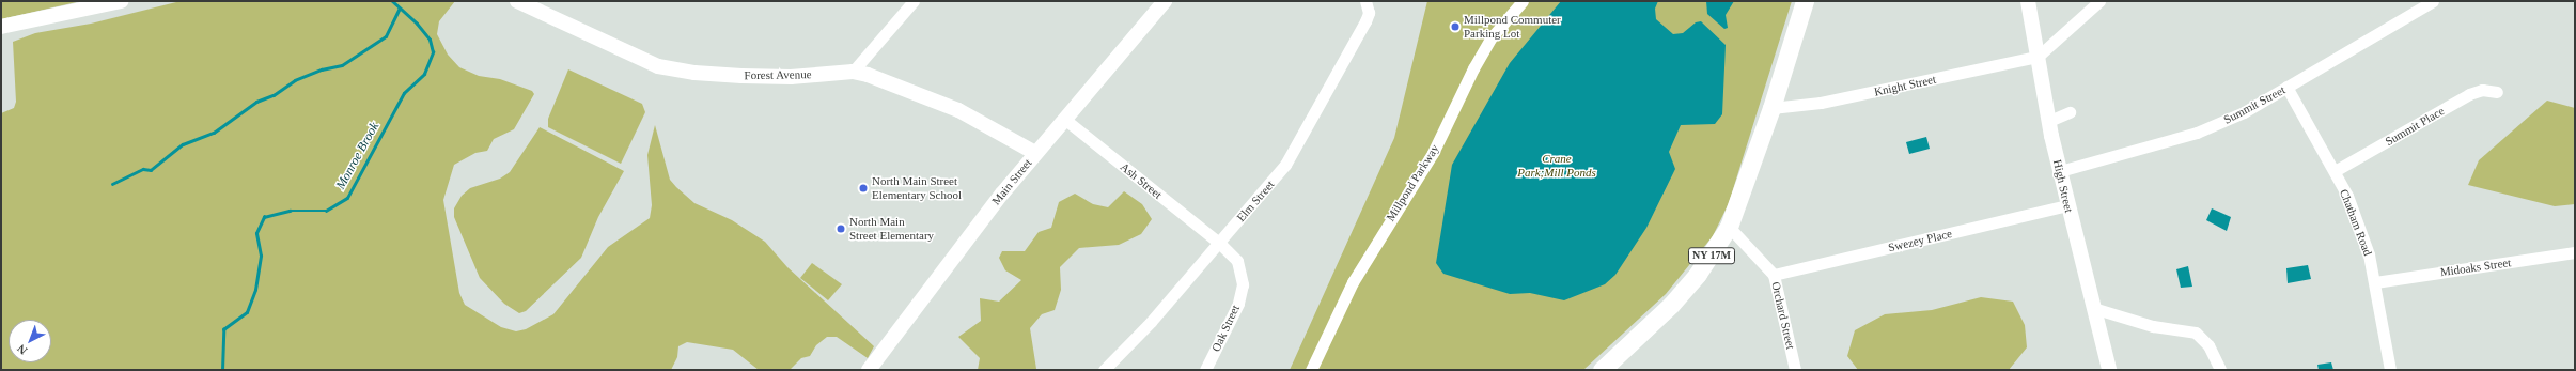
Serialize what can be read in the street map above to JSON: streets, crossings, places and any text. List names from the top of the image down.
{
  "streets": {
    "main road": ["NY 17M"],
    "street": [
      "Forest Avenue",
      "Knight Street",
      "Summit Street",
      "Summit Place",
      "Ash Street",
      "Main Street",
      "Millpond Parkway",
      "High Street",
      "Elm Street",
      "Chatham Road",
      "Swezey Place",
      "Midoaks Street",
      "Orchard Street",
      "Oak Street"
    ]
  },
  "crossings": [
    ["Forest Avenue", "Main Street"],
    ["Knight Street", "High Street"],
    ["Knight Street", "NY 17M"],
    ["Summit Street", "High Street"],
    ["Summit Street", "Chatham Road"],
    ["Summit Place", "Chatham Road"],
    ["Ash Street", "Main Street"],
    ["Ash Street", "Elm Street"],
    ["Ash Street", "Oak Street"],
    ["High Street", "Swezey Place"],
    ["Elm Street", "Oak Street"],
    ["Chatham Road", "Midoaks Street"],
    ["Swezey Place", "Orchard Street"],
    ["NY 17M", "Orchard Street"]
  ],
  "water": ["Monroe Brook"],
  "parks": ["Crane Park;Mill Ponds"],
  "places": ["Millpond Commuter Parking Lot", "North Main Street Elementary School", "North Main Street Elementary"],
  "north": "bottom left"
}
